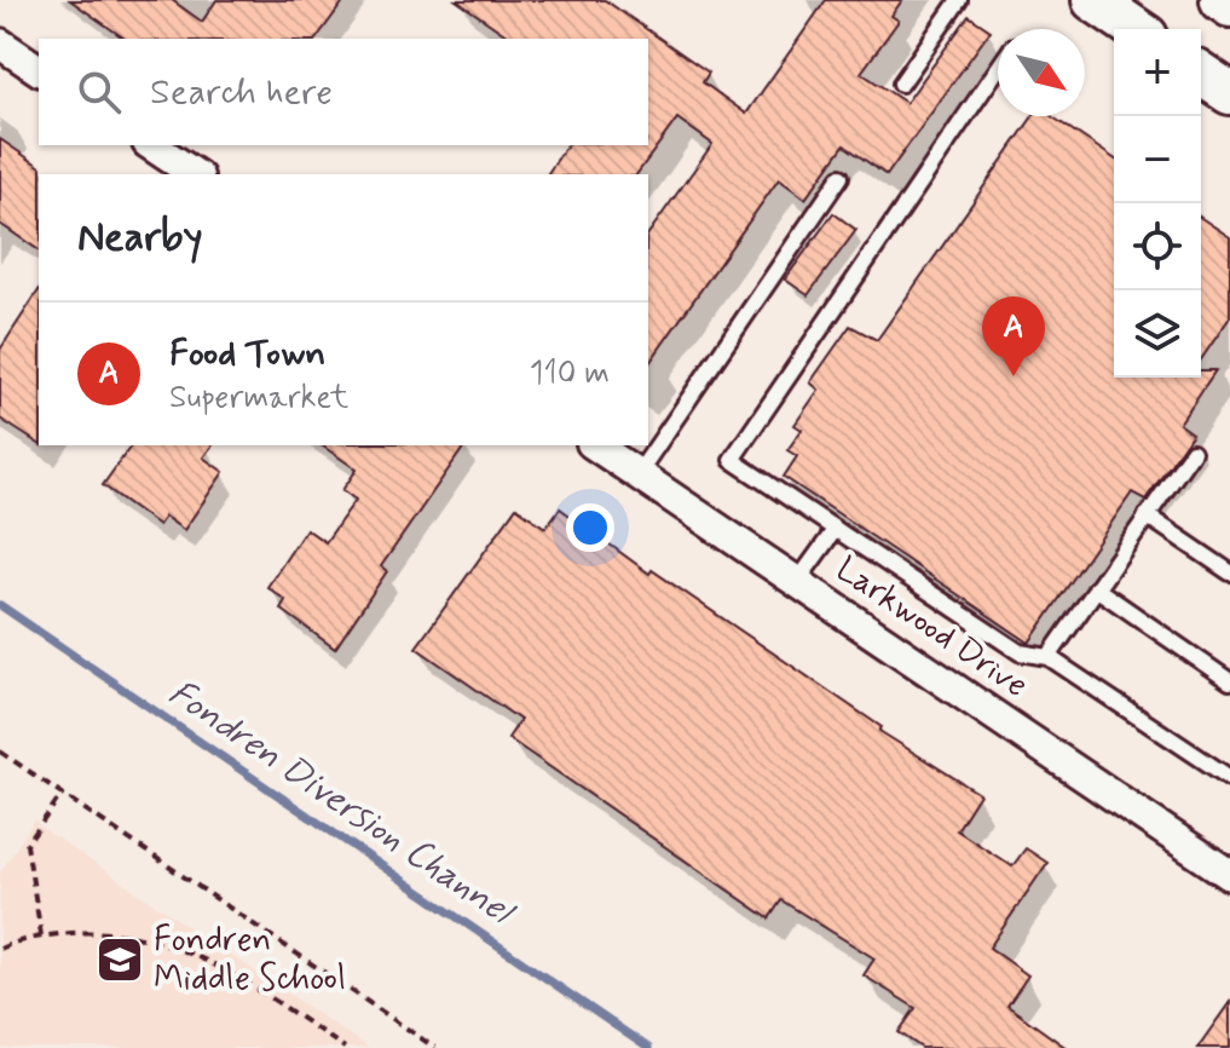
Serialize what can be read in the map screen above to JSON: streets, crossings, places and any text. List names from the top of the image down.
{
  "streets": {
    "street": ["Larkwood Drive"]
  },
  "water": ["Fondren Diversion Channel"],
  "places": {
    "school or university": ["Fondren Middle School"]
  },
  "north": "bottom right",
  "page": {
    "map_buttons": ["+", "−"],
    "search": "Search here",
    "heading": "Nearby",
    "pins": "A",
    "list": [
      {
        "mark": "A",
        "name": "Food Town",
        "note": "Supermarket",
        "value": "110 m"
      }
    ]
  }
}
